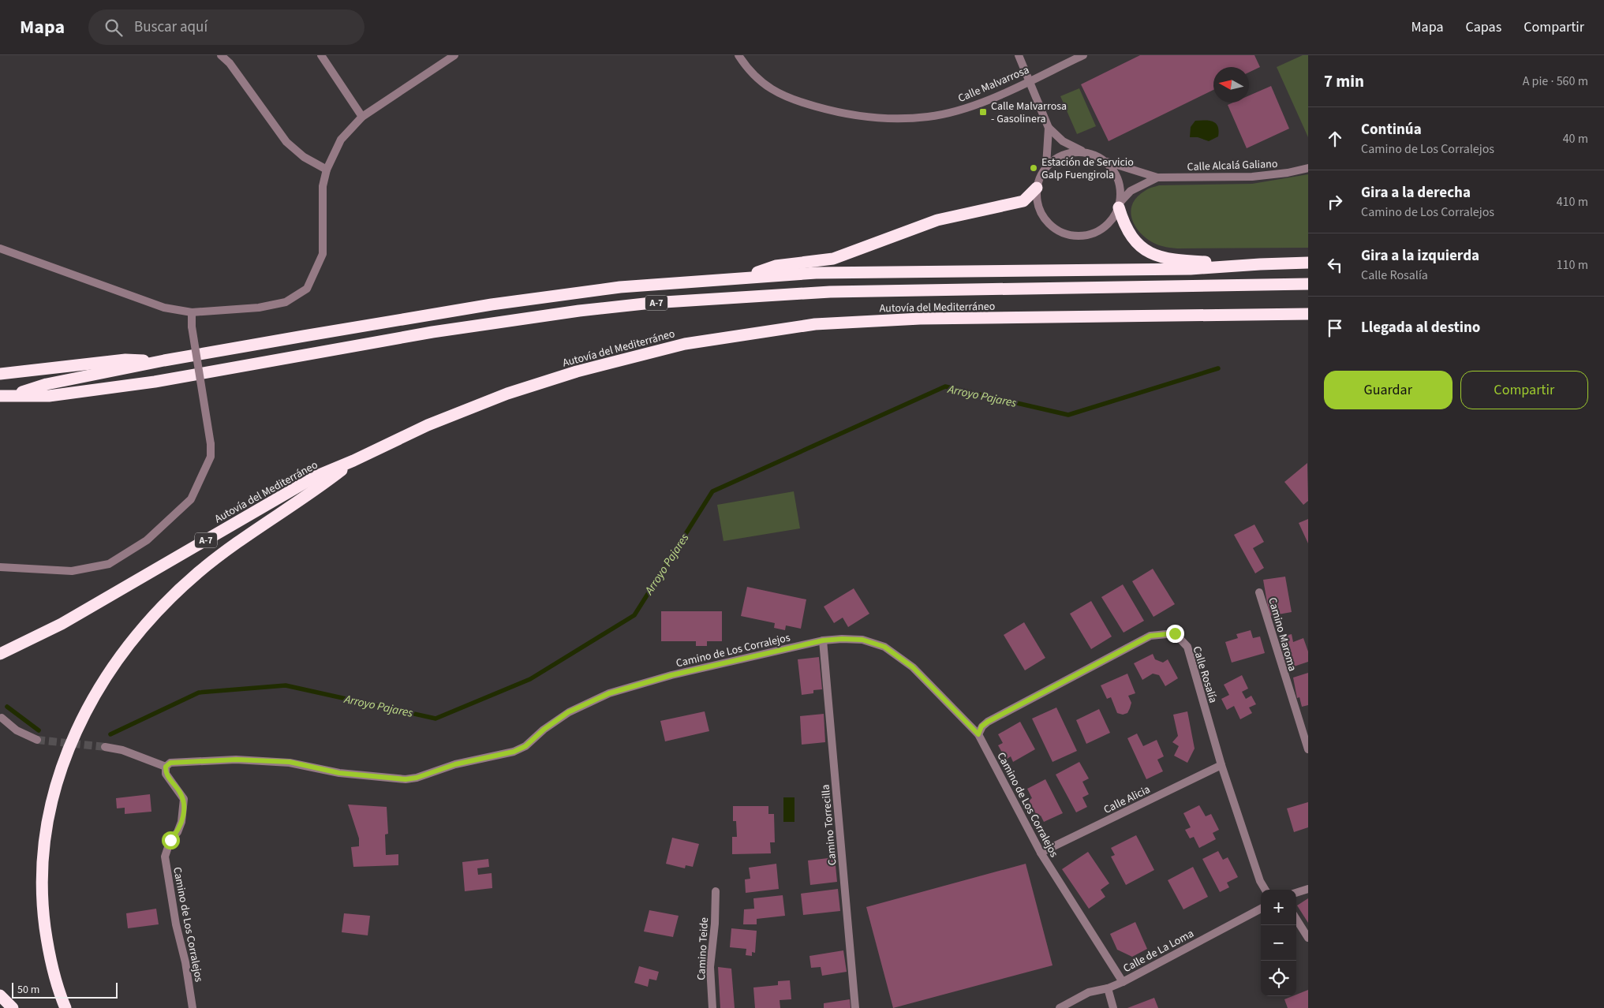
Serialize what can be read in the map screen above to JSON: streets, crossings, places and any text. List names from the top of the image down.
{
  "streets": {
    "highway": ["A-7", "Autovía del Mediterráneo"],
    "street": [
      "Calle Malvarrosa",
      "Calle Alcalá Galiano",
      "Camino Maroma",
      "Camino de Los Corralejos",
      "Calle Rosalía",
      "Calle Alicia",
      "Camino Torrecilla",
      "Camino Teide",
      "Calle de La Loma"
    ]
  },
  "crossings": [
    ["Camino de Los Corralejos", "Calle Rosalía"],
    ["Camino de Los Corralejos", "Calle Alicia"],
    ["Camino de Los Corralejos", "Camino Torrecilla"],
    ["Camino de Los Corralejos", "Calle de La Loma"],
    ["Calle Rosalía", "Calle Alicia"]
  ],
  "water": ["Arroyo Pajares"],
  "places": {
    "transit": ["Calle Malvarrosa - Gasolinera"],
    "other": ["Estación de Servicio Galp Fuengirola"]
  },
  "scale_bar": "50 m",
  "north": "left",
  "page": {
    "header": "Mapa",
    "search": "Buscar aquí",
    "nav": ["Mapa", "Capas", "Compartir"],
    "heading": ["7 min", "A pie · 560 m"],
    "list": [
      ["Continúa", "Camino de Los Corralejos", "40 m"],
      ["Gira a la derecha", "Camino de Los Corralejos", "410 m"],
      ["Gira a la izquierda", "Calle Rosalía", "110 m"],
      "Llegada al destino"
    ],
    "buttons": ["Guardar", "Compartir"],
    "map_buttons": ["+", "−"],
    "scale": "50 m"
  }
}
